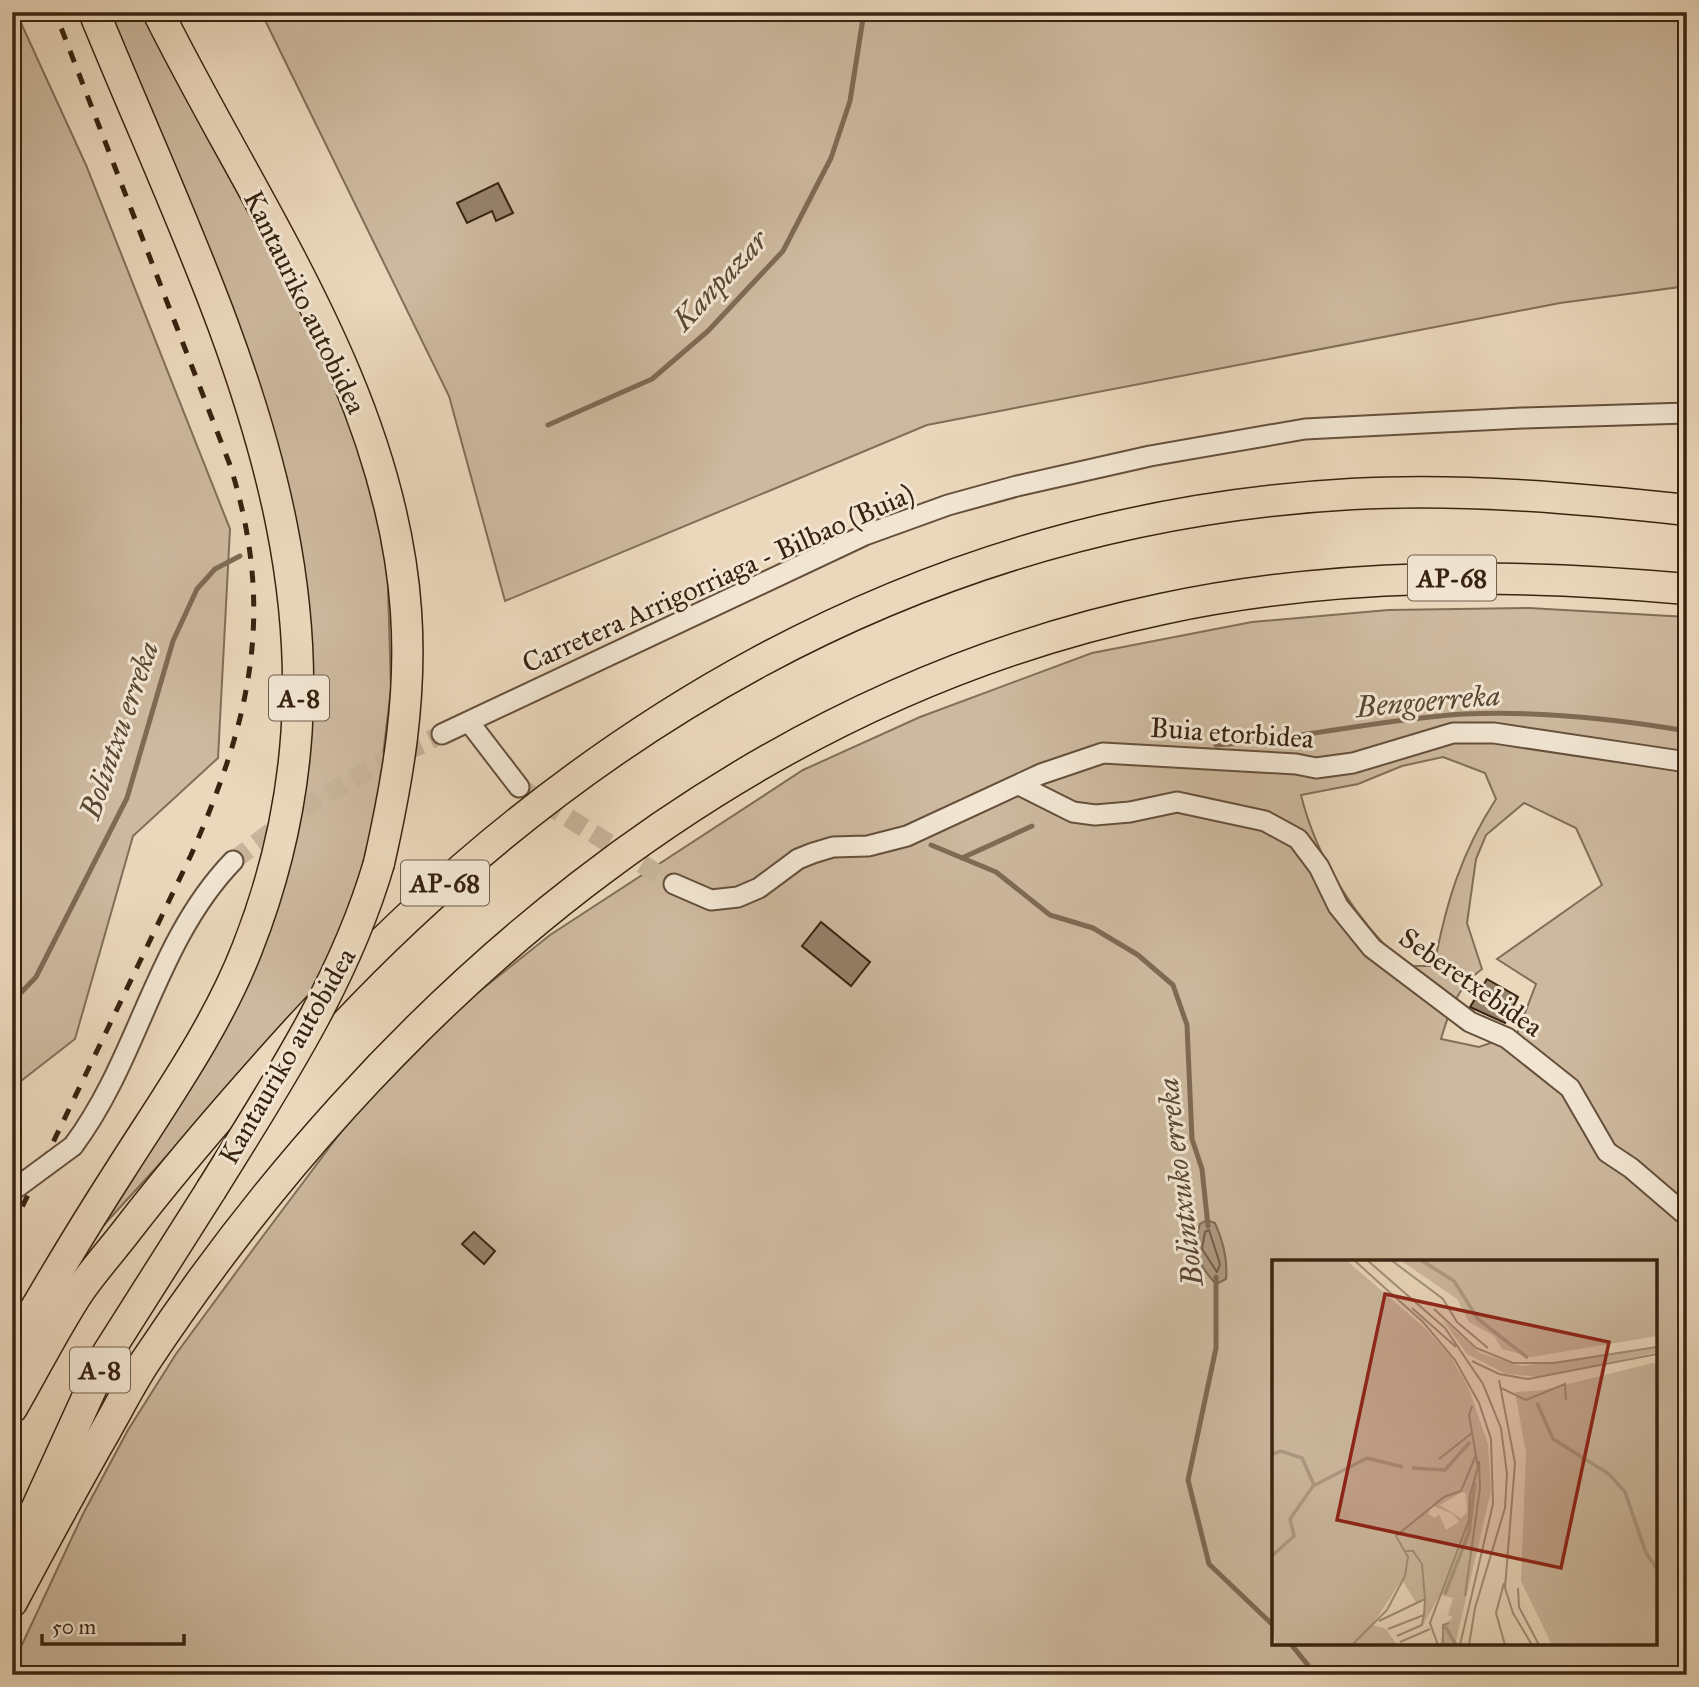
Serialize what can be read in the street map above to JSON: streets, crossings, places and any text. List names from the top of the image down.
{
  "streets": {
    "highway": ["Kantauriko autobidea", "AP-68", "A-8"],
    "street": ["Carretera Arrigorriaga - Bilbao (Buia)", "Buia etorbidea", "Seberetxebidea"]
  },
  "crossings": [
    ["Buia etorbidea", "Seberetxebidea"]
  ],
  "water": [
    "Kanpazar",
    "Bengoerreka",
    "Bolintxu erreka",
    "Bolintxuko erreka"
  ],
  "scale_bar": "50 m"
}
